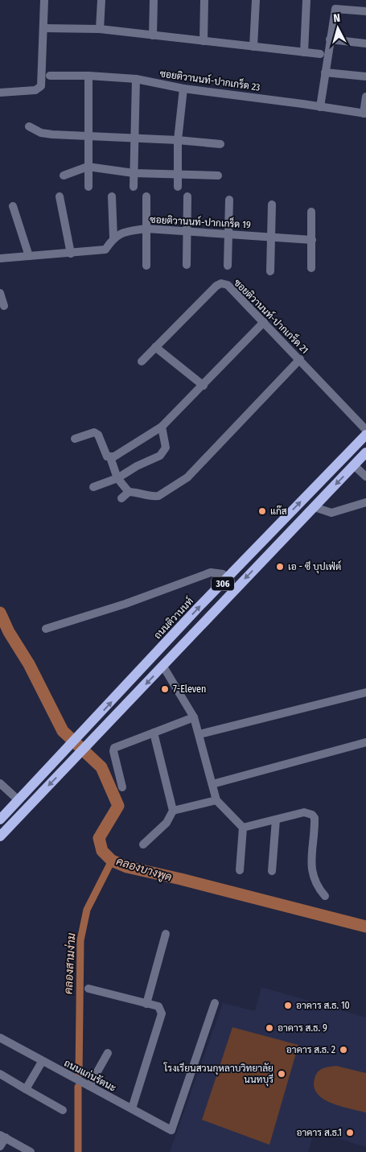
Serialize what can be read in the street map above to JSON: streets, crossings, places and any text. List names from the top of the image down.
{
  "streets": {
    "main road": ["306", "ถนนติวานนท์"],
    "street": [
      "ซอยติวานนท์-ปากเกร็ด 23",
      "ซอยติวานนท์-ปากเกร็ด 19",
      "ซอยติวานนท์-ปากเกร็ด 21",
      "ถนนแก่นรัตนะ"
    ]
  },
  "water": ["คลองบางพูด", "คลองสามง่าม"],
  "places": [
    "แก๊ส",
    "เอ - ซี บุปเฟ่ต์",
    "7-Eleven",
    "อาคาร ส.ธ. 10",
    "อาคาร ส.ธ. 9",
    "อาคาร ส.ธ. 2",
    "โรงเรียนสวนกุหลาบวิทยาลัย นนทบุรี",
    "อาคาร ส.ธ.1"
  ],
  "north": "top"
}
